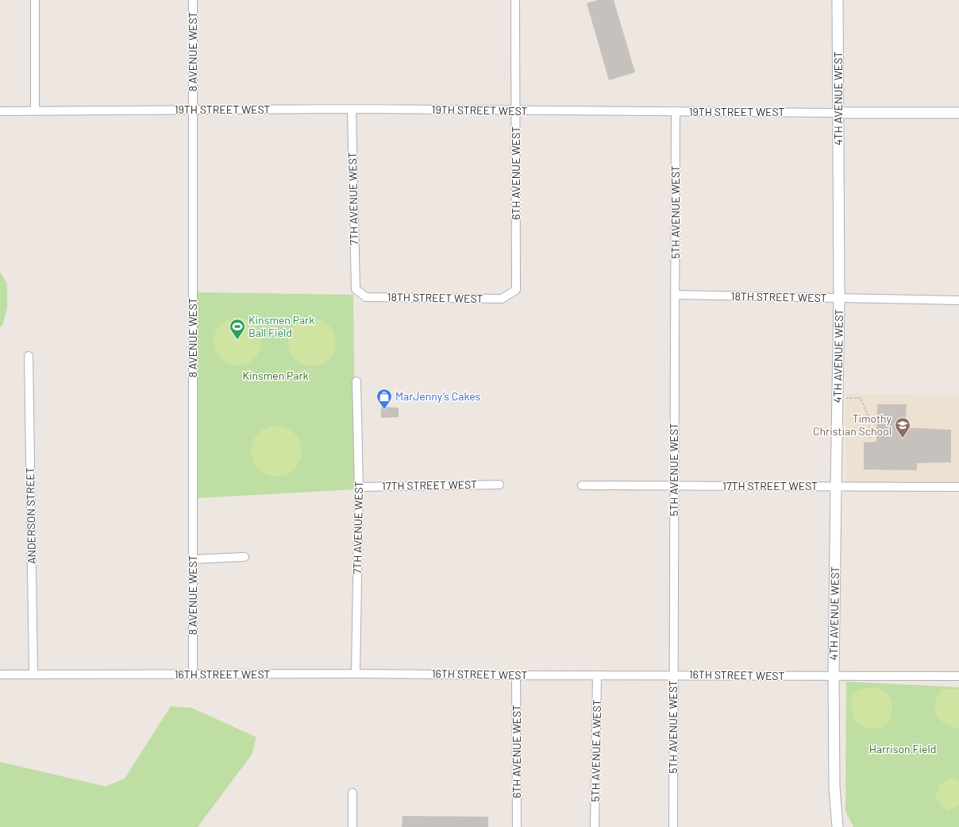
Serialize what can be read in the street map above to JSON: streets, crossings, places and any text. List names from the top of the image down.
{
  "streets": {
    "street": [
      "8 AVENUE WEST",
      "4TH AVENUE WEST",
      "19TH STREET WEST",
      "6TH AVENUE WEST",
      "7TH AVENUE WEST",
      "5TH AVENUE WEST",
      "18TH STREET WEST",
      "17TH STREET WEST",
      "ANDERSON STREET",
      "16TH STREET WEST",
      "5TH AVENUE A WEST"
    ]
  },
  "crossings": [
    ["8 AVENUE WEST", "19TH STREET WEST"],
    ["8 AVENUE WEST", "16TH STREET WEST"],
    ["4TH AVENUE WEST", "19TH STREET WEST"],
    ["4TH AVENUE WEST", "18TH STREET WEST"],
    ["4TH AVENUE WEST", "17TH STREET WEST"],
    ["4TH AVENUE WEST", "16TH STREET WEST"],
    ["19TH STREET WEST", "6TH AVENUE WEST"],
    ["19TH STREET WEST", "7TH AVENUE WEST"],
    ["19TH STREET WEST", "5TH AVENUE WEST"],
    ["6TH AVENUE WEST", "18TH STREET WEST"],
    ["6TH AVENUE WEST", "16TH STREET WEST"],
    ["7TH AVENUE WEST", "18TH STREET WEST"],
    ["7TH AVENUE WEST", "17TH STREET WEST"],
    ["7TH AVENUE WEST", "16TH STREET WEST"],
    ["5TH AVENUE WEST", "18TH STREET WEST"],
    ["5TH AVENUE WEST", "17TH STREET WEST"],
    ["5TH AVENUE WEST", "16TH STREET WEST"],
    ["ANDERSON STREET", "16TH STREET WEST"],
    ["16TH STREET WEST", "5TH AVENUE A WEST"]
  ],
  "parks": ["Kinsmen Park", "Harrison Field"],
  "places": {
    "sports": ["Kinsmen Park Ball Field"],
    "shop": ["MarJenny’s Cakes"],
    "school or university": ["Timothy Christian School"]
  }
}
